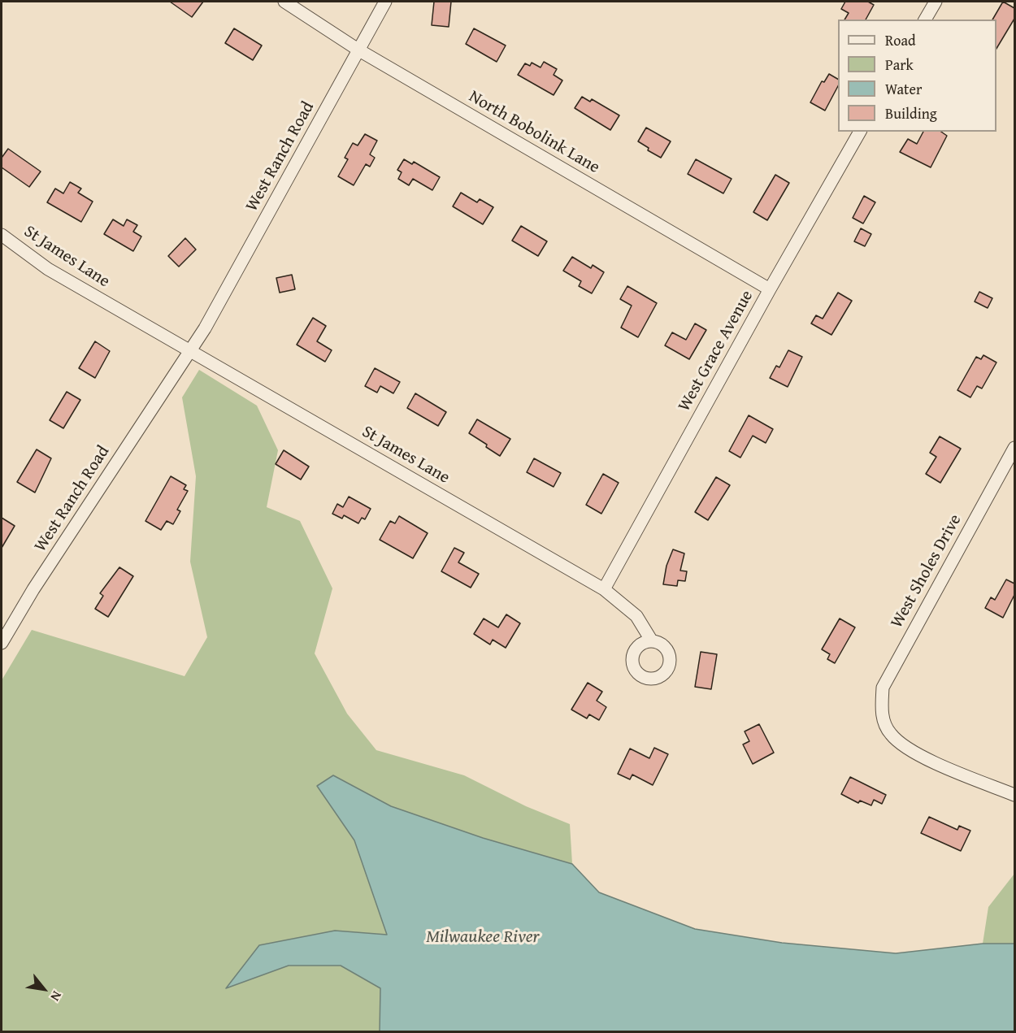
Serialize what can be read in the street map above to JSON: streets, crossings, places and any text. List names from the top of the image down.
{
  "streets": {
    "street": [
      "North Bobolink Lane",
      "West Ranch Road",
      "St James Lane",
      "West Grace Avenue",
      "West Sholes Drive"
    ]
  },
  "crossings": [
    ["North Bobolink Lane", "West Ranch Road"],
    ["North Bobolink Lane", "West Grace Avenue"],
    ["West Ranch Road", "St James Lane"],
    ["St James Lane", "West Grace Avenue"]
  ],
  "water": ["Milwaukee River"],
  "legend": [
    "Road",
    "Park",
    "Water",
    "Building"
  ],
  "north": "bottom right"
}
